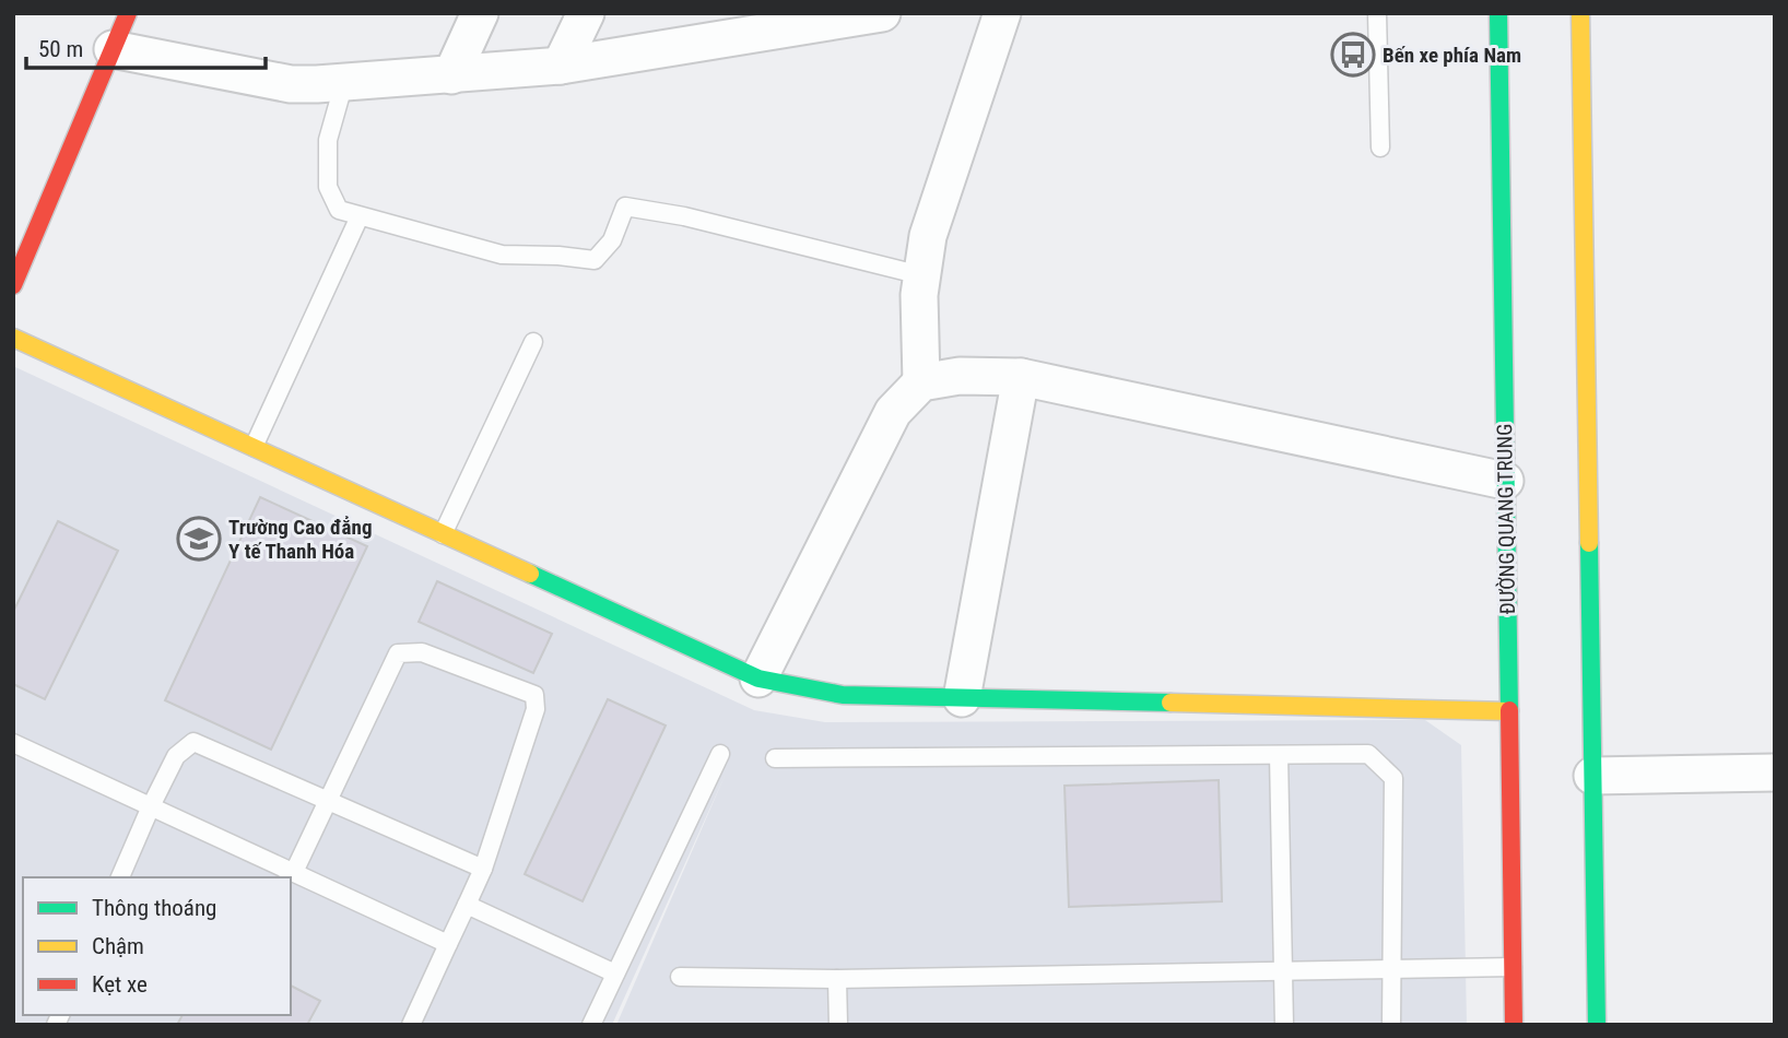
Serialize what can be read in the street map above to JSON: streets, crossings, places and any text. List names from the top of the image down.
{
  "streets": {
    "main road": ["ĐƯỜNG QUANG TRUNG"]
  },
  "places": {
    "bus stop": ["Bến xe phía Nam"],
    "school or university": ["Trường Cao đẳng Y tế Thanh Hóa"]
  },
  "legend": ["Thông thoáng", "Chậm", "Kẹt xe"],
  "scale_bar": "50 m"
}
